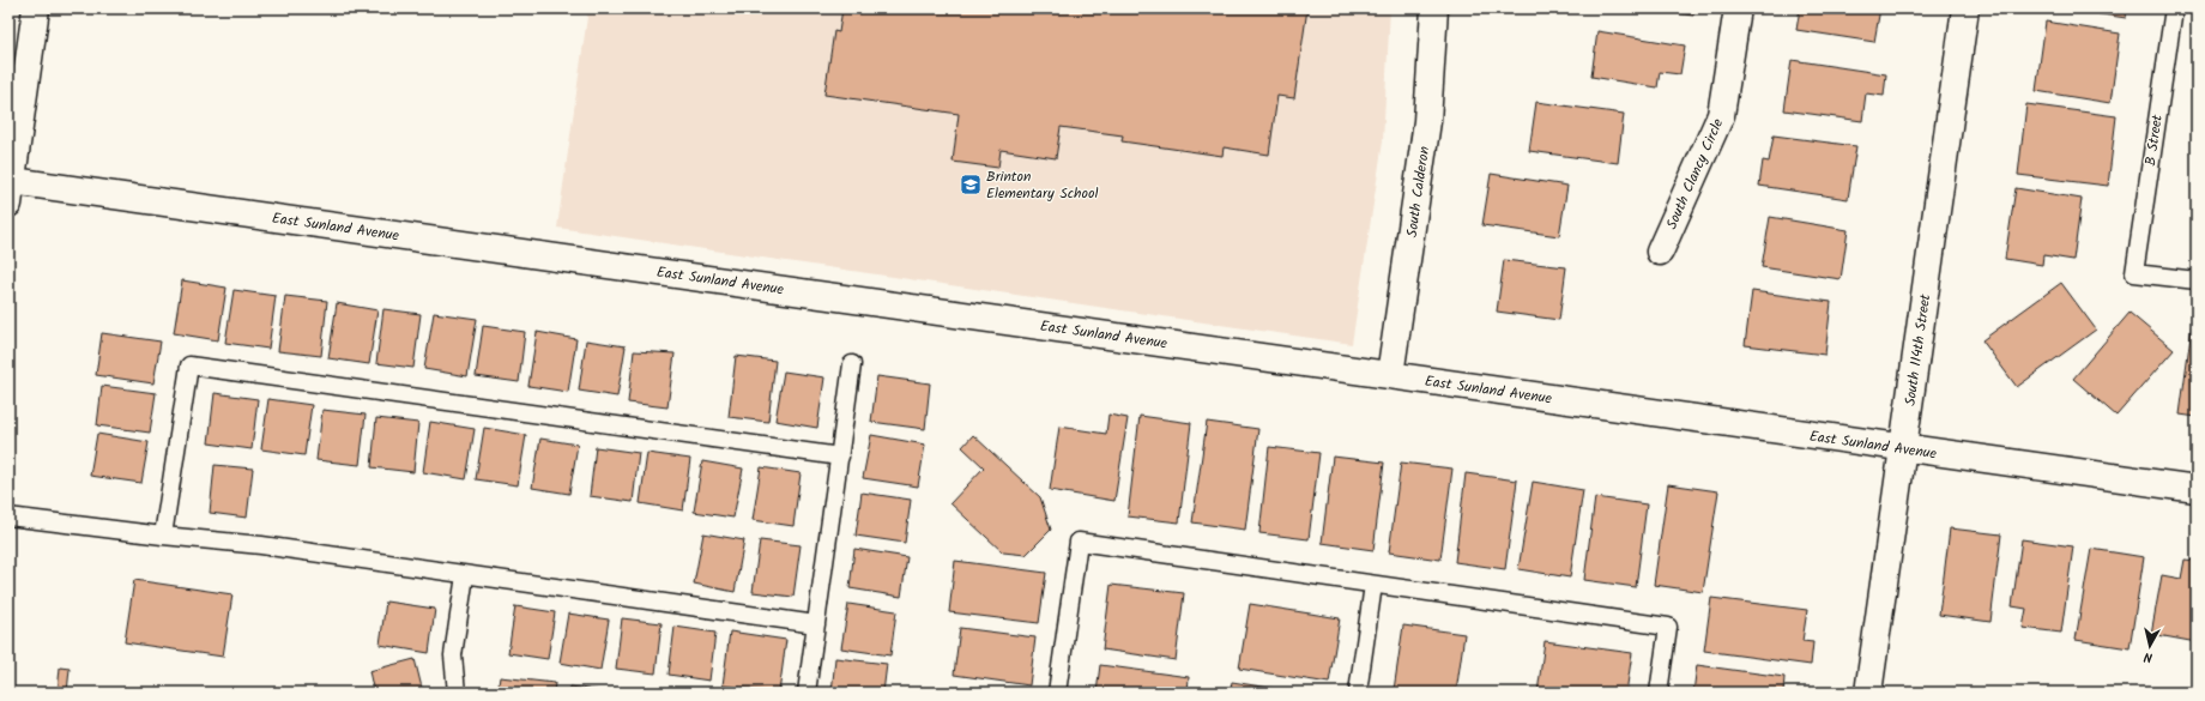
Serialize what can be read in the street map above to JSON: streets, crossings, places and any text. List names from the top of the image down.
{
  "streets": {
    "street": [
      "South Clancy Circle",
      "South Calderon",
      "East Sunland Avenue",
      "South 114th Street"
    ],
    "lane": ["B Street"]
  },
  "crossings": [
    ["South Calderon", "East Sunland Avenue"],
    ["East Sunland Avenue", "South 114th Street"]
  ],
  "places": {
    "school or university": ["Brinton Elementary School"]
  },
  "north": "bottom"
}
